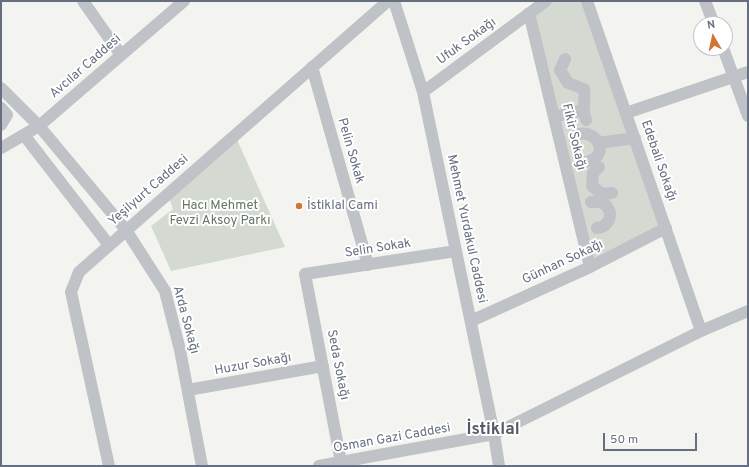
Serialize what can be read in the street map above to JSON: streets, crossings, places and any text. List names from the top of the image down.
{
  "streets": {
    "street": [
      "Ufuk Sokağı",
      "Avcılar Caddesi",
      "Fikir Sokağı",
      "Pelin Sokak",
      "Edebali Sokağı",
      "Yeşilyurt Caddesi",
      "Mehmet Yurdakul Caddesi",
      "Selin Sokak",
      "Günhan Sokağı",
      "Arda Sokağı",
      "Huzur Sokağı",
      "Seda Sokağı",
      "Osman Gazi Caddesi"
    ]
  },
  "crossings": [
    ["Ufuk Sokağı", "Fikir Sokağı"],
    ["Ufuk Sokağı", "Mehmet Yurdakul Caddesi"],
    ["Avcılar Caddesi", "Arda Sokağı"],
    ["Fikir Sokağı", "Günhan Sokağı"],
    ["Pelin Sokak", "Yeşilyurt Caddesi"],
    ["Pelin Sokak", "Selin Sokak"],
    ["Edebali Sokağı", "Günhan Sokağı"],
    ["Edebali Sokağı", "Osman Gazi Caddesi"],
    ["Yeşilyurt Caddesi", "Arda Sokağı"],
    ["Mehmet Yurdakul Caddesi", "Selin Sokak"],
    ["Mehmet Yurdakul Caddesi", "Günhan Sokağı"],
    ["Mehmet Yurdakul Caddesi", "Osman Gazi Caddesi"],
    ["Selin Sokak", "Seda Sokağı"],
    ["Arda Sokağı", "Huzur Sokağı"],
    ["Huzur Sokağı", "Seda Sokağı"],
    ["Seda Sokağı", "Osman Gazi Caddesi"]
  ],
  "districts": ["İstiklal"],
  "parks": ["Hacı Mehmet Fevzi Aksoy Parkı"],
  "places": ["İstiklal Cami"],
  "scale_bar": "50 m",
  "north": "top"
}
